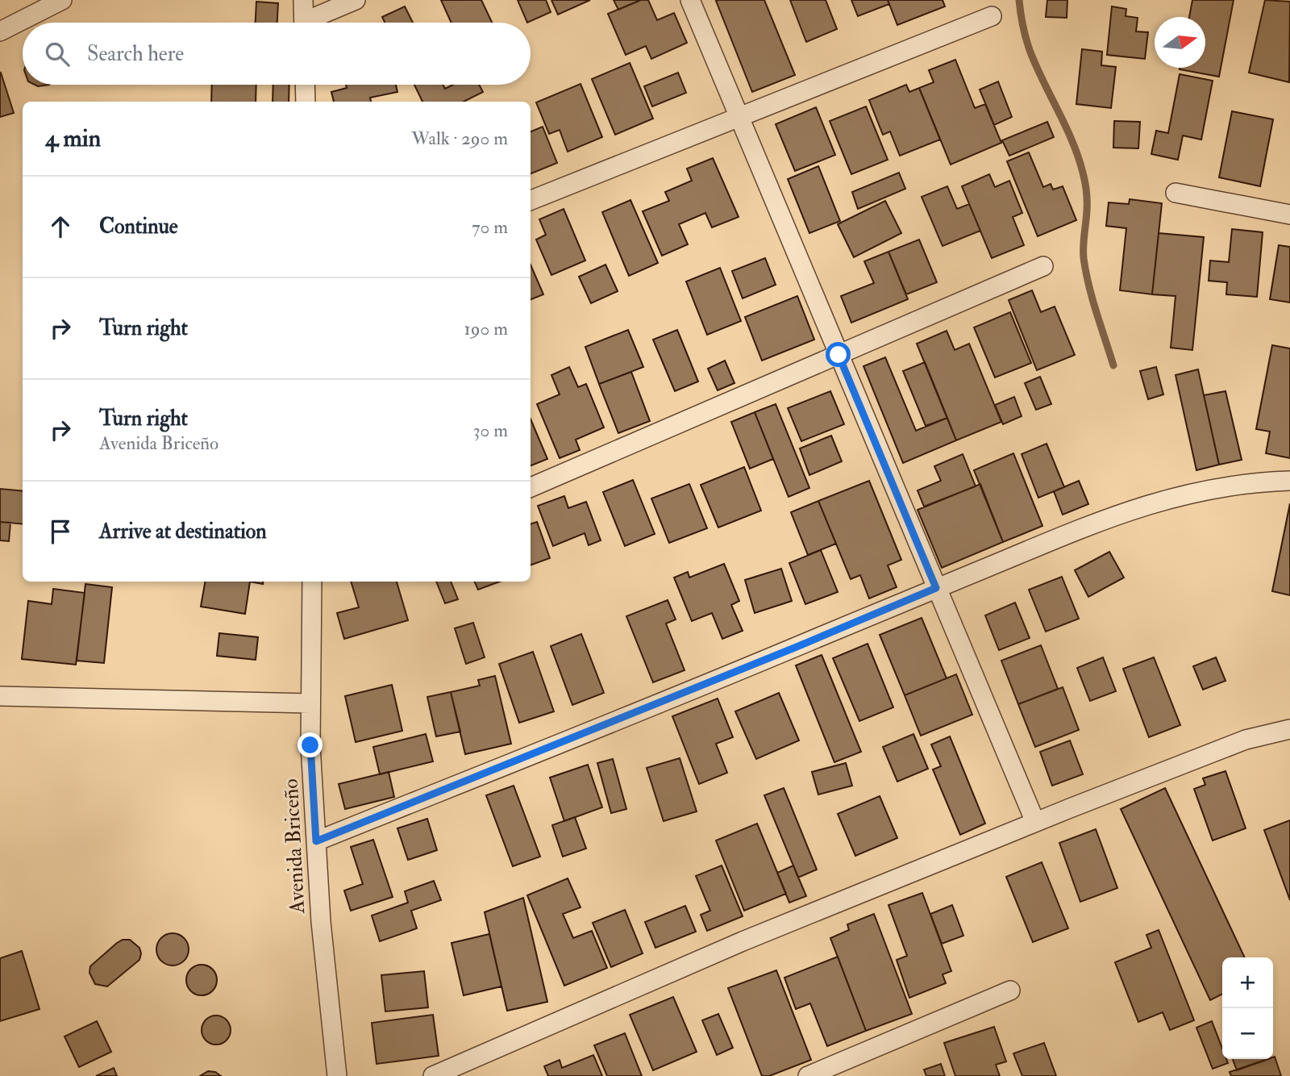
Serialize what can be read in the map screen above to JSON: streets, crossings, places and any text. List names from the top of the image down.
{
  "streets": {
    "street": ["Avenida Briceño"]
  },
  "north": "right",
  "page": {
    "search": "Search here",
    "heading": ["4 min", "Walk · 290 m"],
    "list": [
      ["Continue", "70 m"],
      ["Turn right", "190 m"],
      ["Turn right", "Avenida Briceño", "30 m"],
      "Arrive at destination"
    ],
    "map_buttons": ["+", "−"]
  }
}
